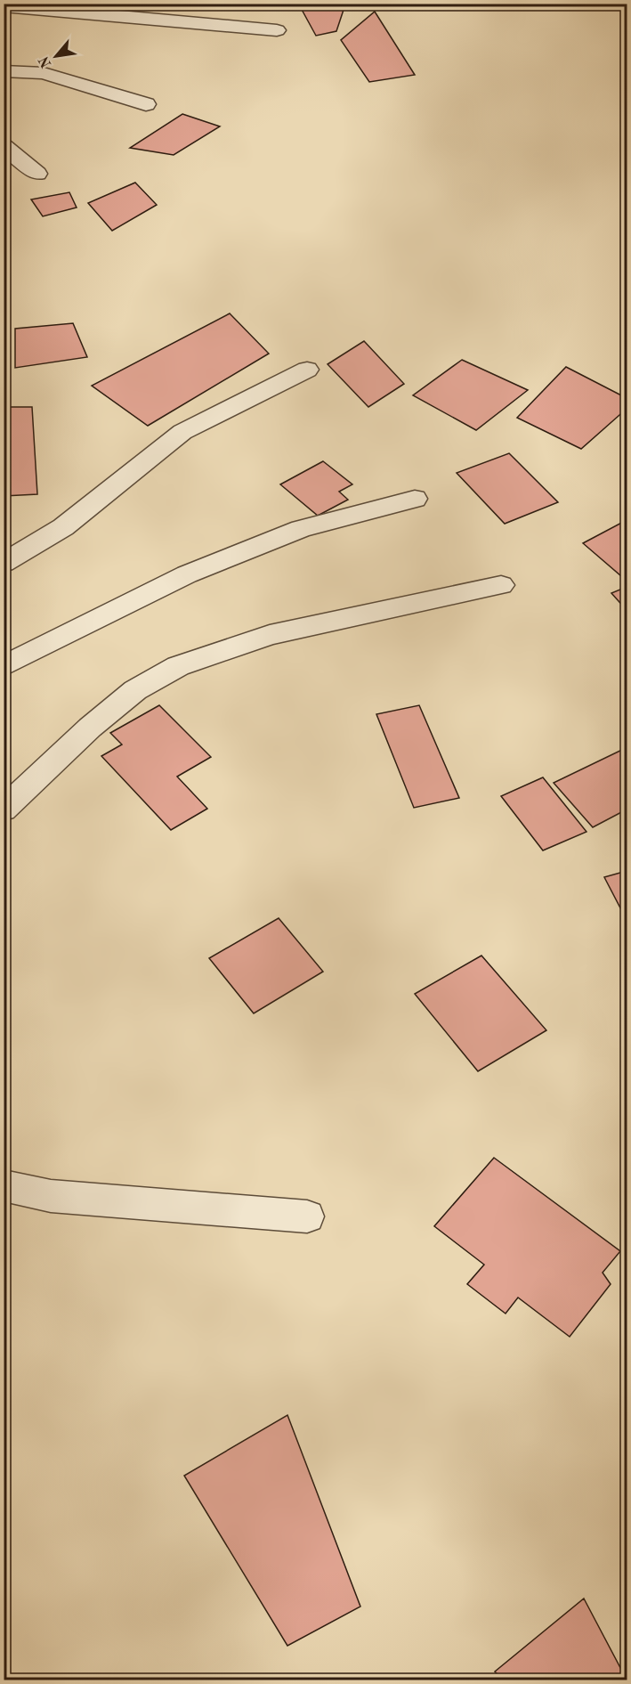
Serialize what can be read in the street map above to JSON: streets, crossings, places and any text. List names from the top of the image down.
{
  "north": "bottom left"
}
